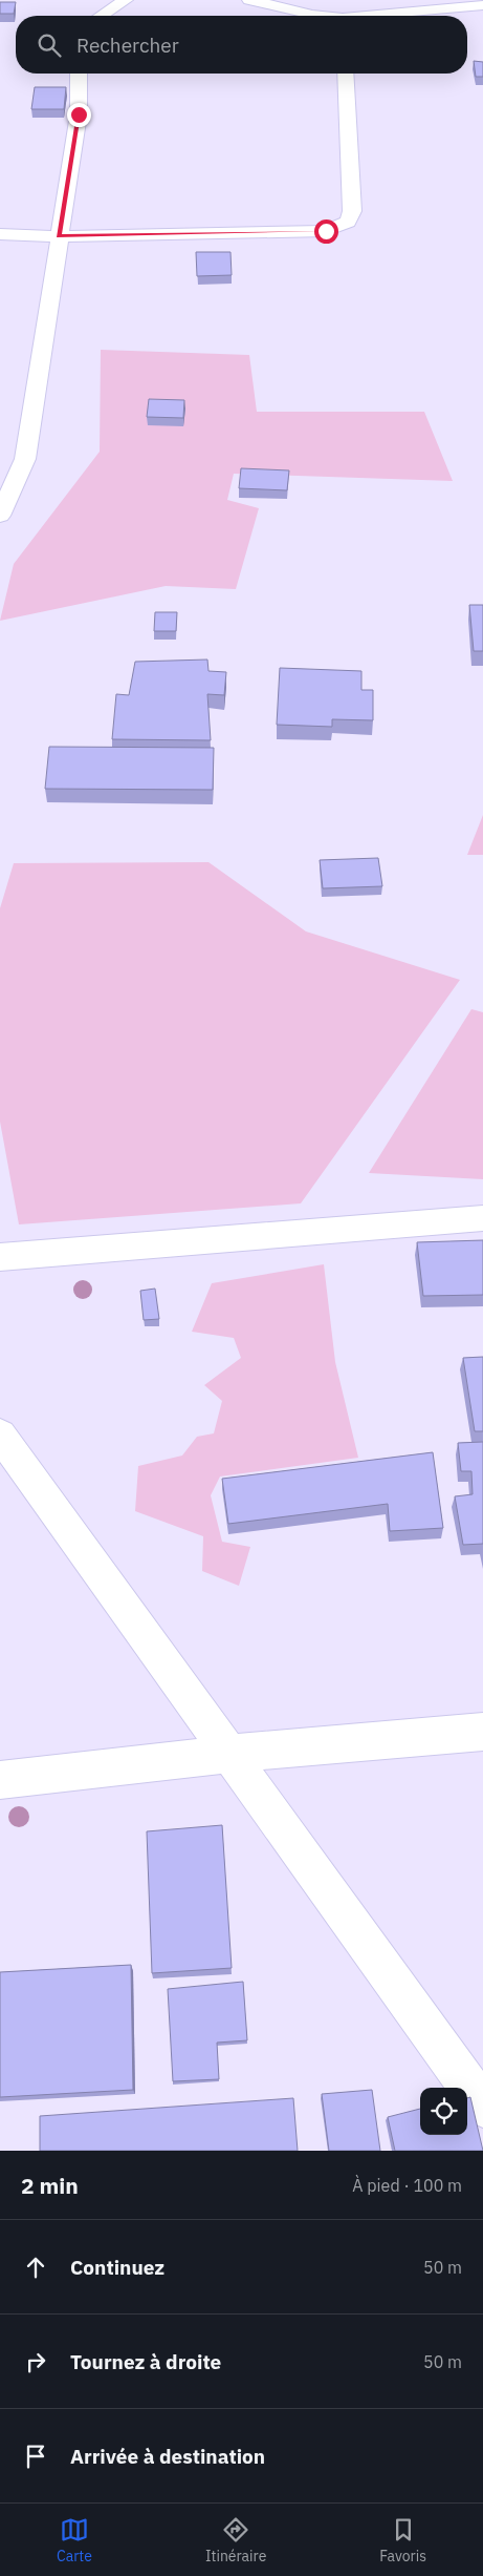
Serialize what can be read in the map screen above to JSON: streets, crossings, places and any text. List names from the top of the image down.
{
  "page": {
    "search": "Rechercher",
    "heading": ["2 min", "À pied · 100 m"],
    "list": [
      ["Continuez", "50 m"],
      ["Tournez à droite", "50 m"],
      "Arrivée à destination"
    ],
    "nav": ["Carte", "Itinéraire", "Favoris"]
  }
}
